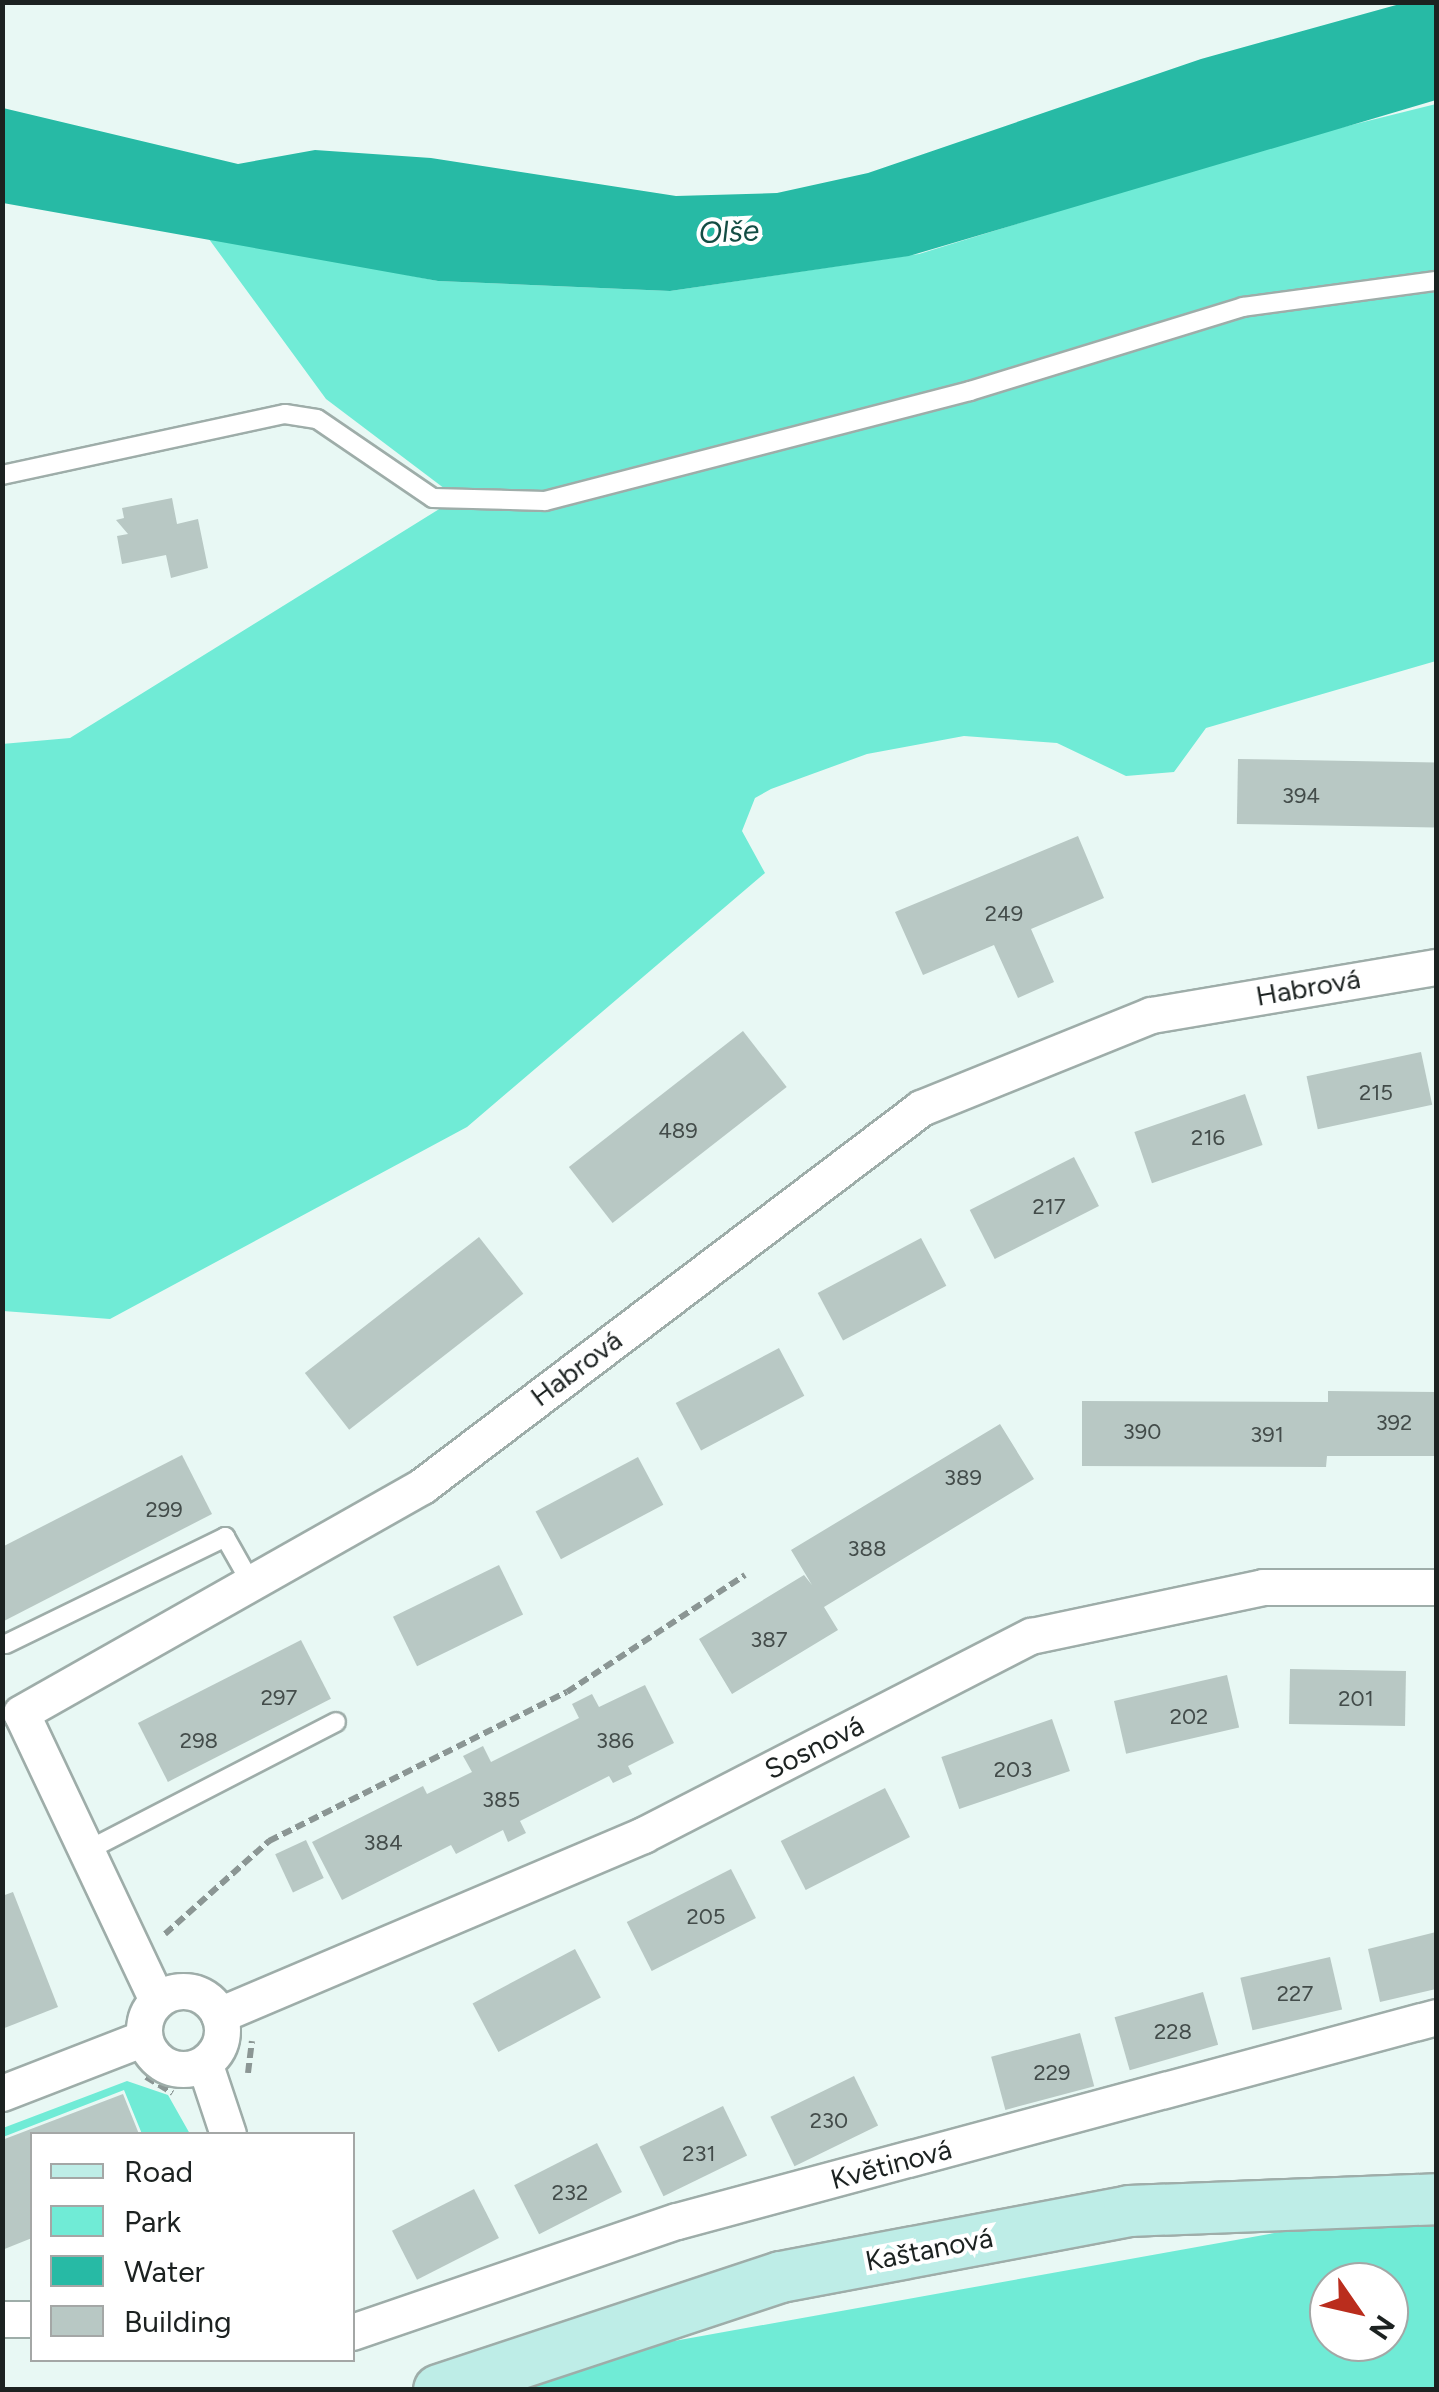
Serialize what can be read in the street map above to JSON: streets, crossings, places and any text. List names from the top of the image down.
{
  "streets": {
    "street": [
      "Habrová",
      "Sosnová",
      "Květinová",
      "Kaštanová"
    ]
  },
  "crossings": [
    ["Habrová", "Sosnová"]
  ],
  "water": ["Olše"],
  "house_numbers": [
    "394",
    "249",
    "215",
    "489",
    "216",
    "217",
    "392",
    "390",
    "391",
    "389",
    "299",
    "388",
    "387",
    "297",
    "201",
    "202",
    "298",
    "386",
    "203",
    "385",
    "384",
    "205",
    "227",
    "228",
    "229",
    "230",
    "231",
    "232"
  ],
  "legend": [
    "Road",
    "Park",
    "Water",
    "Building"
  ],
  "north": "bottom right"
}
